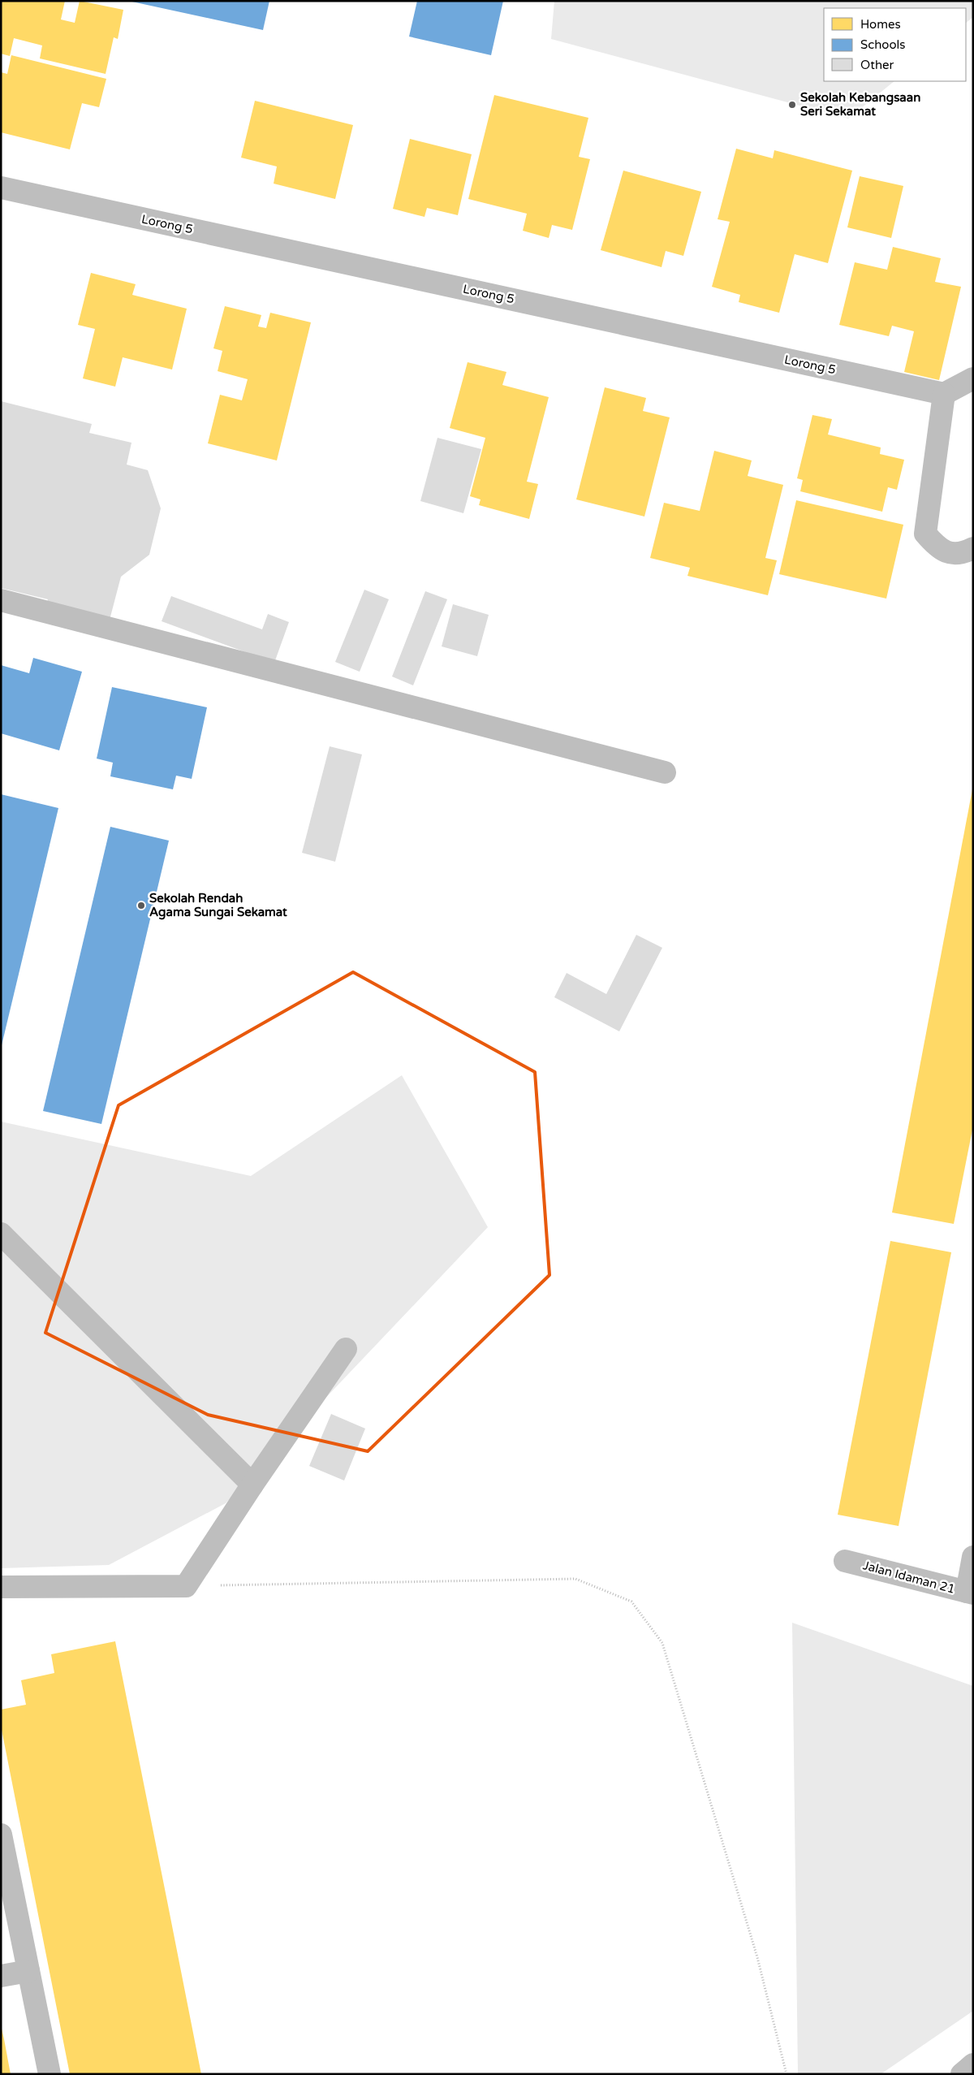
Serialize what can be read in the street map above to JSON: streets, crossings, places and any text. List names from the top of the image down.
{
  "streets": {
    "street": ["Lorong 5", "Jalan Idaman 21"]
  },
  "places": ["Sekolah Kebangsaan Seri Sekamat", "Sekolah Rendah Agama Sungai Sekamat"],
  "legend": ["Homes", "Schools", "Other"]
}
